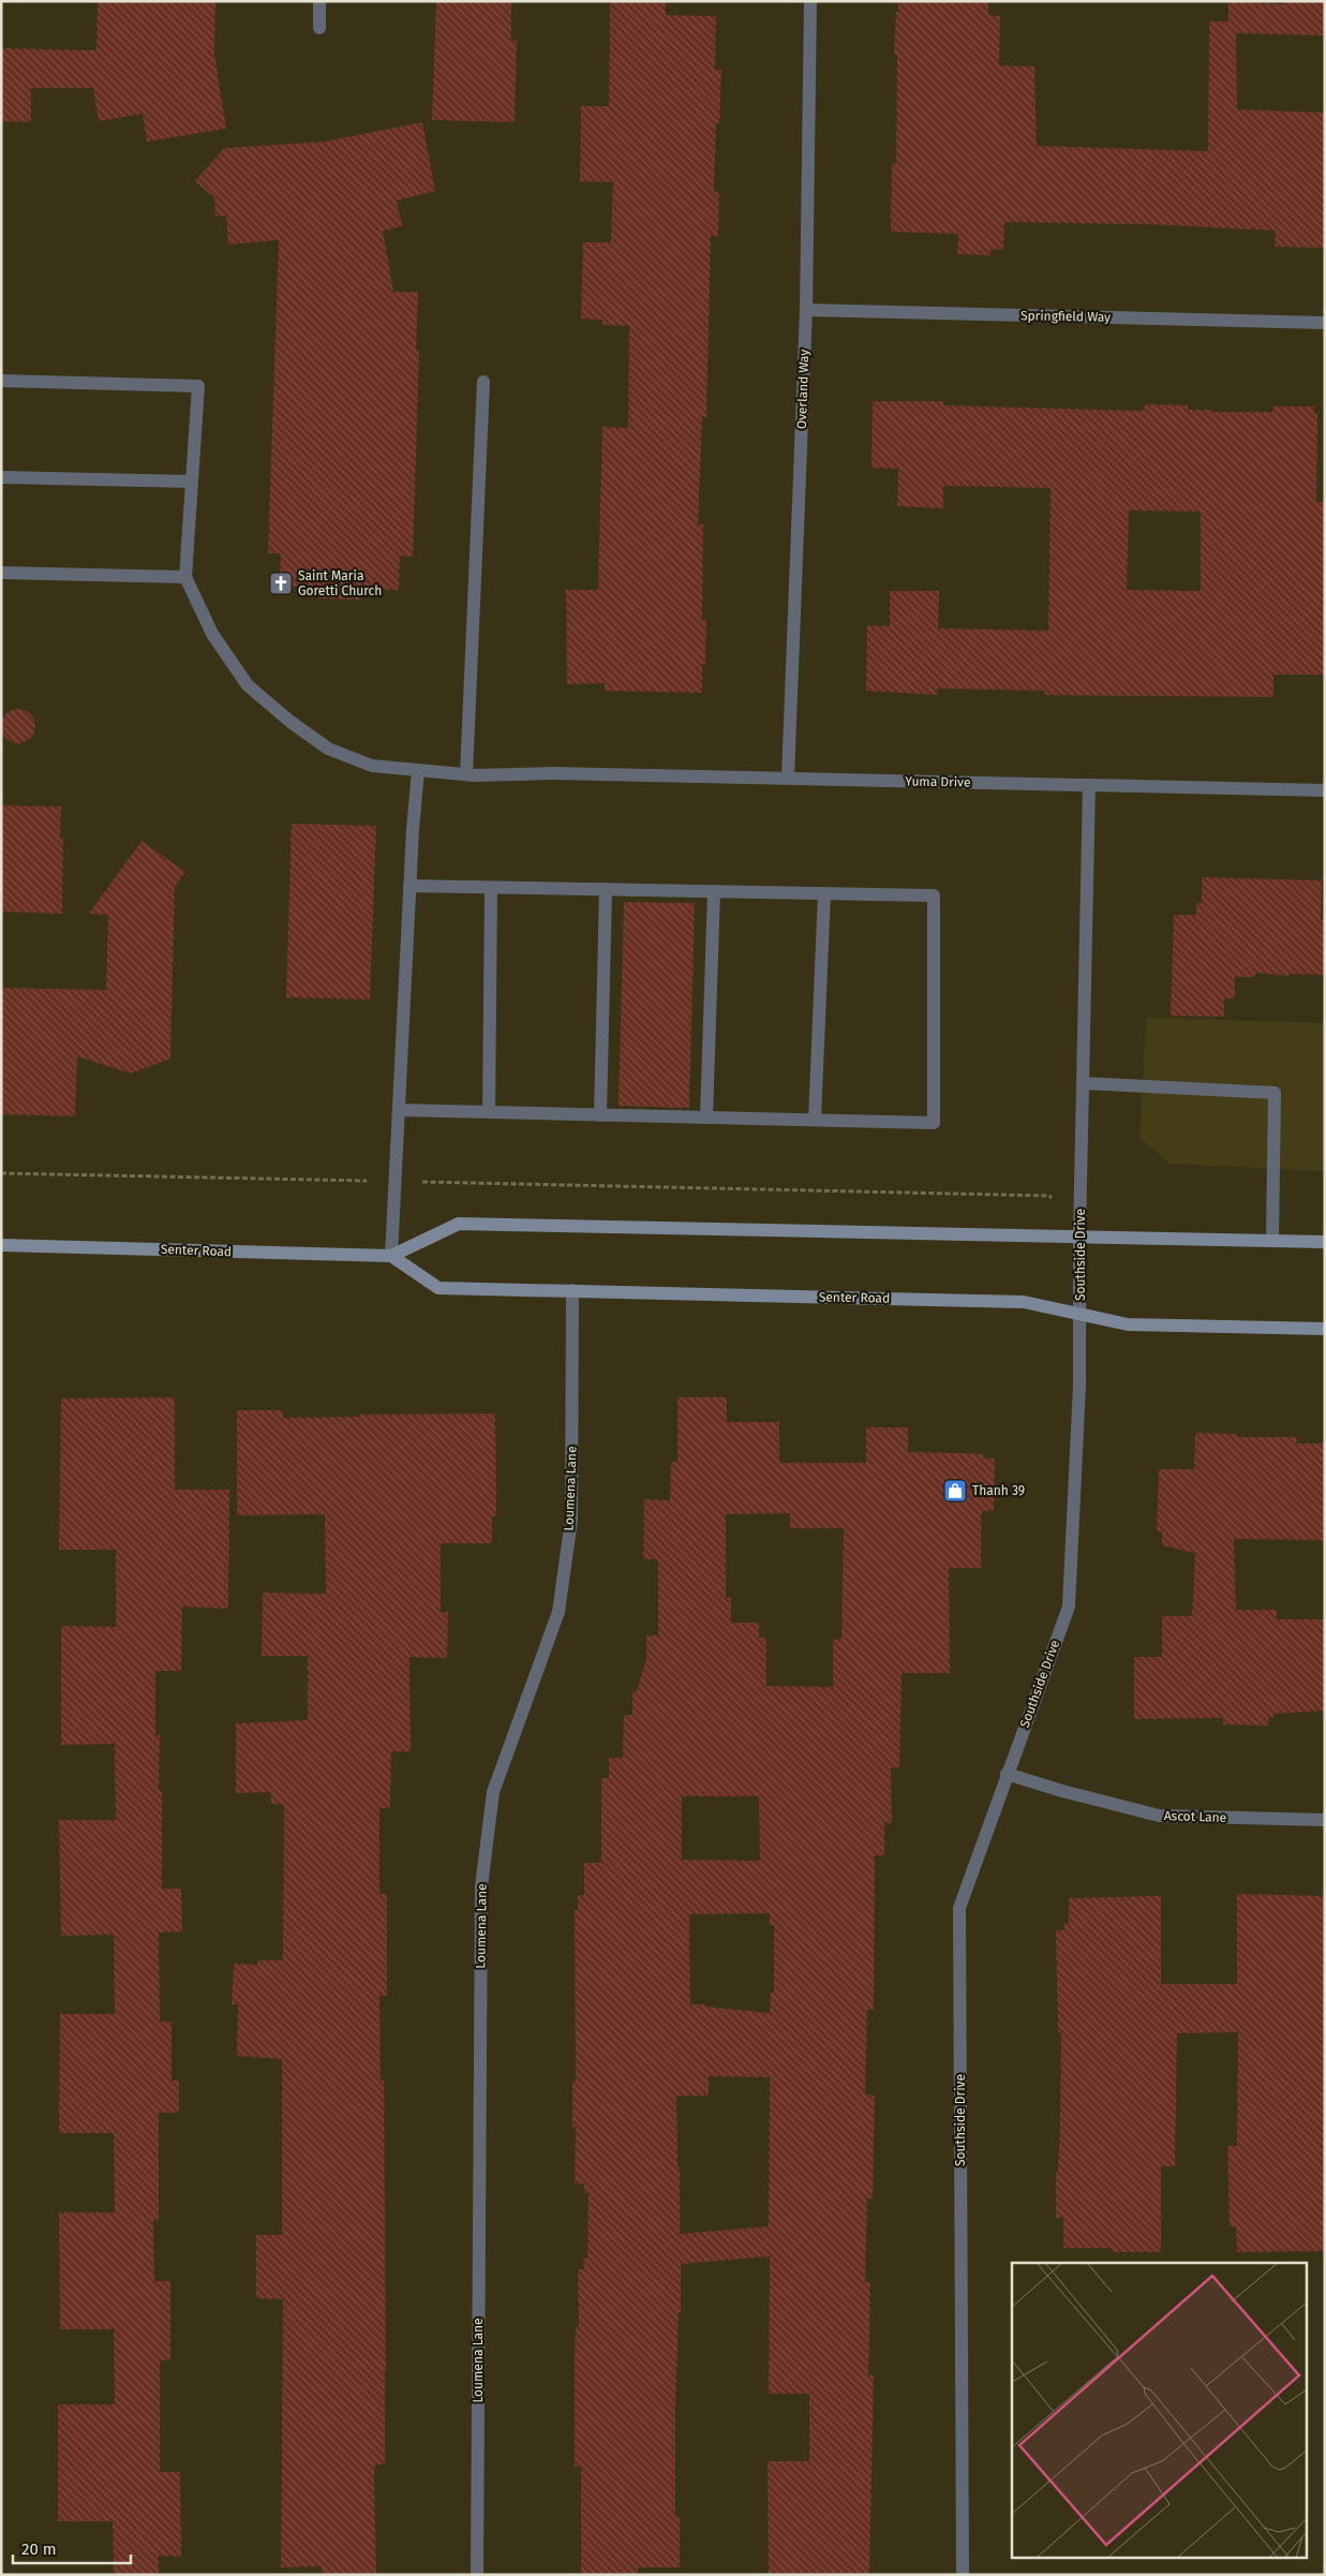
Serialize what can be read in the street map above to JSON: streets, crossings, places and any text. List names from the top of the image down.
{
  "streets": {
    "main road": ["Senter Road"],
    "street": [
      "Springfield Way",
      "Overland Way",
      "Yuma Drive",
      "Southside Drive",
      "Loumena Lane",
      "Ascot Lane"
    ]
  },
  "crossings": [
    ["Springfield Way", "Overland Way"],
    ["Overland Way", "Yuma Drive"],
    ["Yuma Drive", "Southside Drive"],
    ["Senter Road", "Southside Drive"],
    ["Senter Road", "Loumena Lane"],
    ["Southside Drive", "Ascot Lane"]
  ],
  "places": {
    "church": ["Saint Maria Goretti Church"],
    "shop": ["Thanh 39"]
  },
  "scale_bar": "20 m"
}
